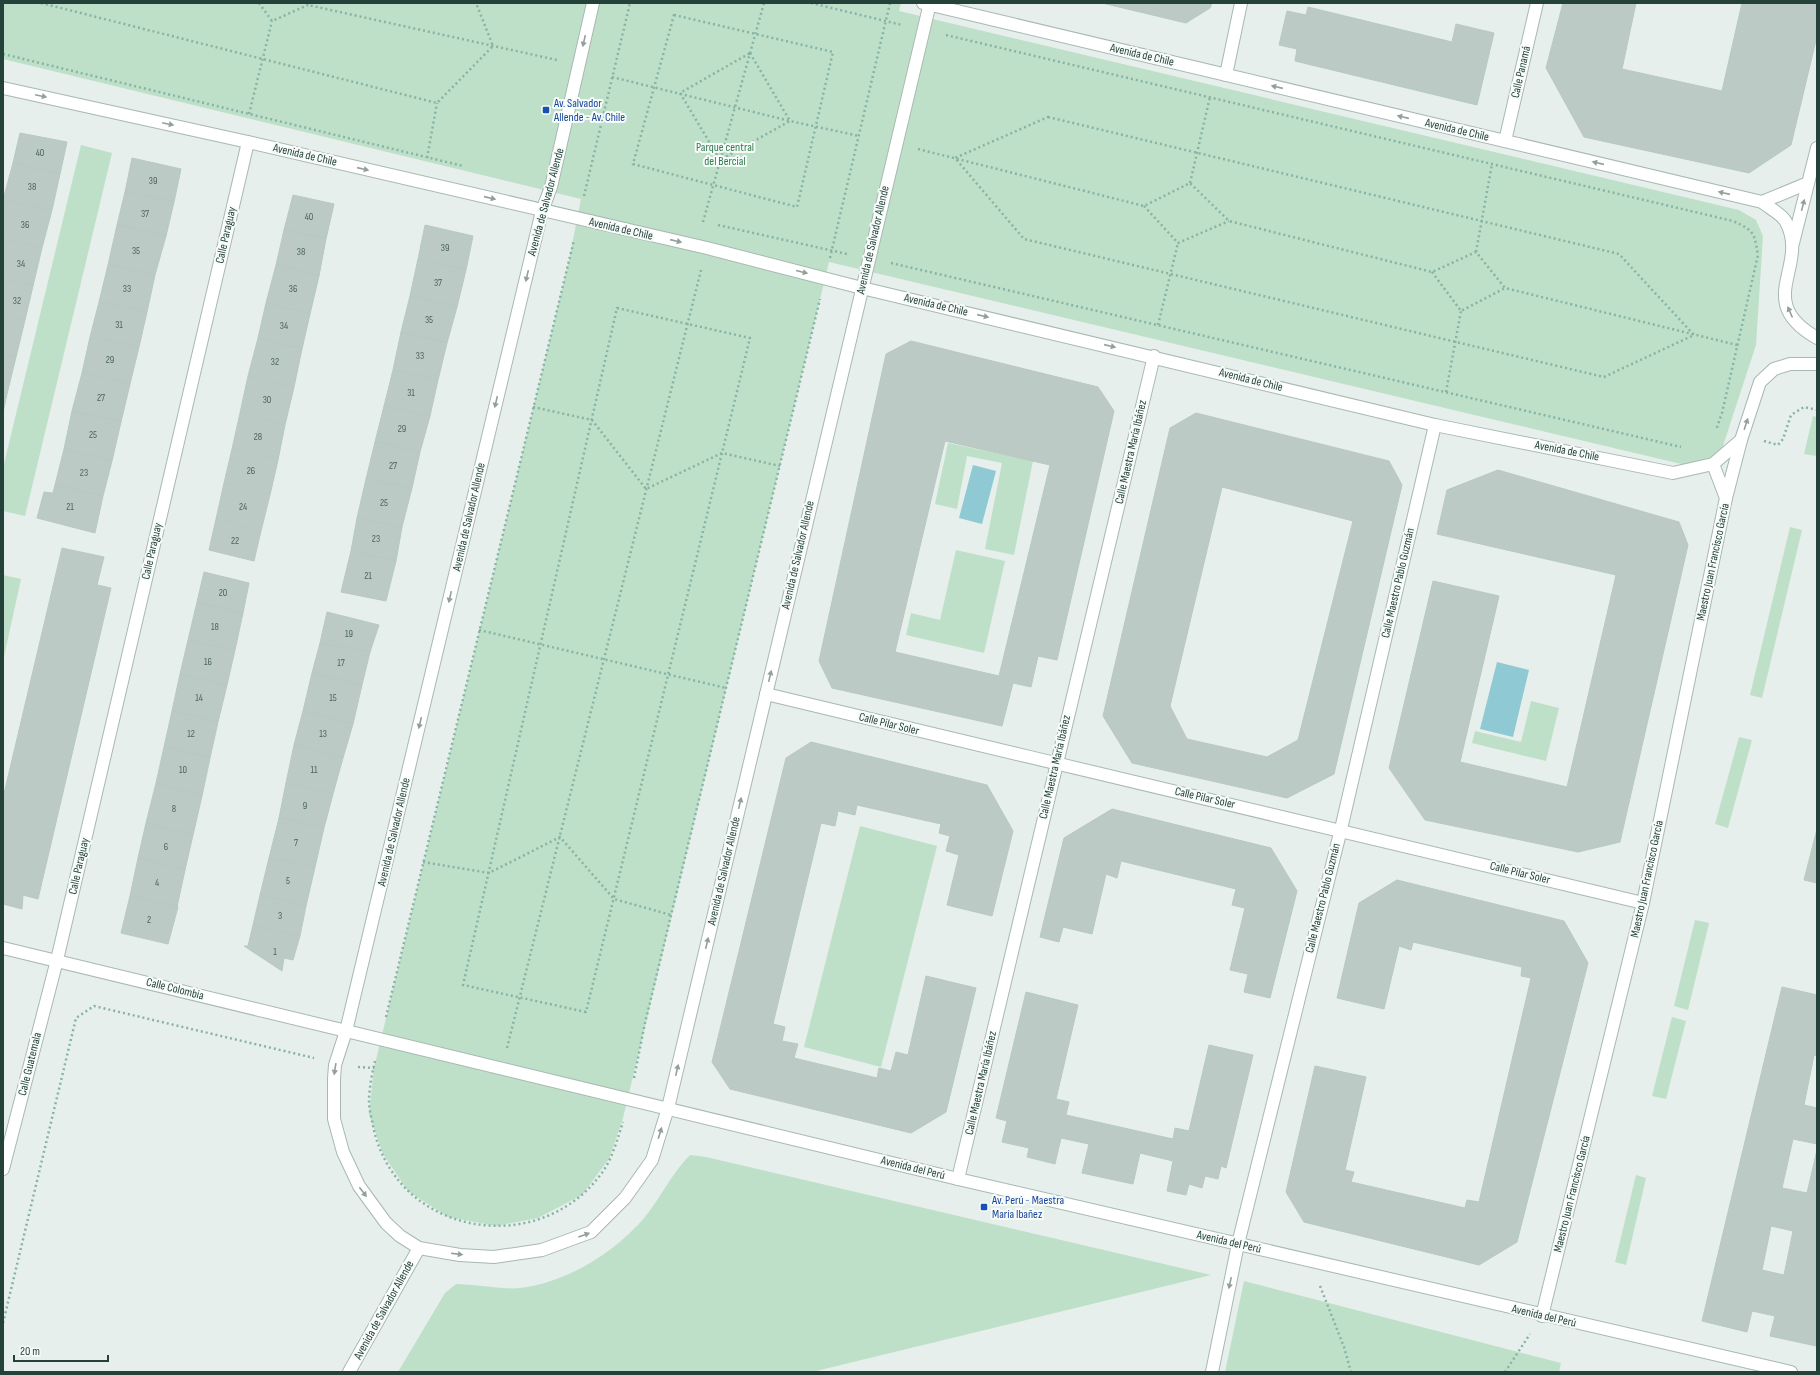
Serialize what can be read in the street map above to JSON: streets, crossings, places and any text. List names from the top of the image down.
{
  "streets": {
    "street": [
      "Avenida de Chile",
      "Calle Panamá",
      "Avenida de Salvador Allende",
      "Calle Paraguay",
      "Calle Maestra María Ibáñez",
      "Maestro Juan Francisco García",
      "Calle Maestro Pablo Guzmán",
      "Calle Pilar Soler",
      "Calle Colombia",
      "Calle Guatemala",
      "Avenida del Perú"
    ]
  },
  "crossings": [
    ["Avenida de Chile", "Calle Panamá"],
    ["Avenida de Chile", "Avenida de Salvador Allende"],
    ["Avenida de Chile", "Calle Paraguay"],
    ["Avenida de Chile", "Calle Maestra María Ibáñez"],
    ["Avenida de Chile", "Maestro Juan Francisco García"],
    ["Avenida de Chile", "Calle Maestro Pablo Guzmán"],
    ["Avenida de Salvador Allende", "Calle Pilar Soler"],
    ["Avenida de Salvador Allende", "Calle Colombia"],
    ["Avenida de Salvador Allende", "Avenida del Perú"],
    ["Calle Paraguay", "Calle Colombia"],
    ["Calle Paraguay", "Calle Guatemala"],
    ["Calle Maestra María Ibáñez", "Calle Pilar Soler"],
    ["Calle Maestra María Ibáñez", "Avenida del Perú"],
    ["Maestro Juan Francisco García", "Calle Pilar Soler"],
    ["Maestro Juan Francisco García", "Avenida del Perú"],
    ["Calle Maestro Pablo Guzmán", "Calle Pilar Soler"],
    ["Calle Maestro Pablo Guzmán", "Avenida del Perú"],
    ["Calle Colombia", "Calle Guatemala"]
  ],
  "parks": ["Parque central del Bercial"],
  "places": {
    "transit": ["Av. Salvador Allende - Av. Chile", "Av. Perú - Maestra María Ibañez"]
  },
  "house_numbers": [
    "40",
    "39",
    "38",
    "37",
    "40",
    "36",
    "39",
    "35",
    "38",
    "34",
    "37",
    "33",
    "36",
    "32",
    "35",
    "31",
    "34",
    "33",
    "29",
    "32",
    "31",
    "27",
    "30",
    "29",
    "25",
    "28",
    "27",
    "26",
    "23",
    "25",
    "21",
    "24",
    "23",
    "22",
    "21",
    "20",
    "18",
    "19",
    "16",
    "17",
    "14",
    "15",
    "12",
    "13",
    "10",
    "11",
    "9",
    "8",
    "7",
    "6",
    "5",
    "4",
    "3",
    "2",
    "1"
  ],
  "scale_bar": "20 m"
}
